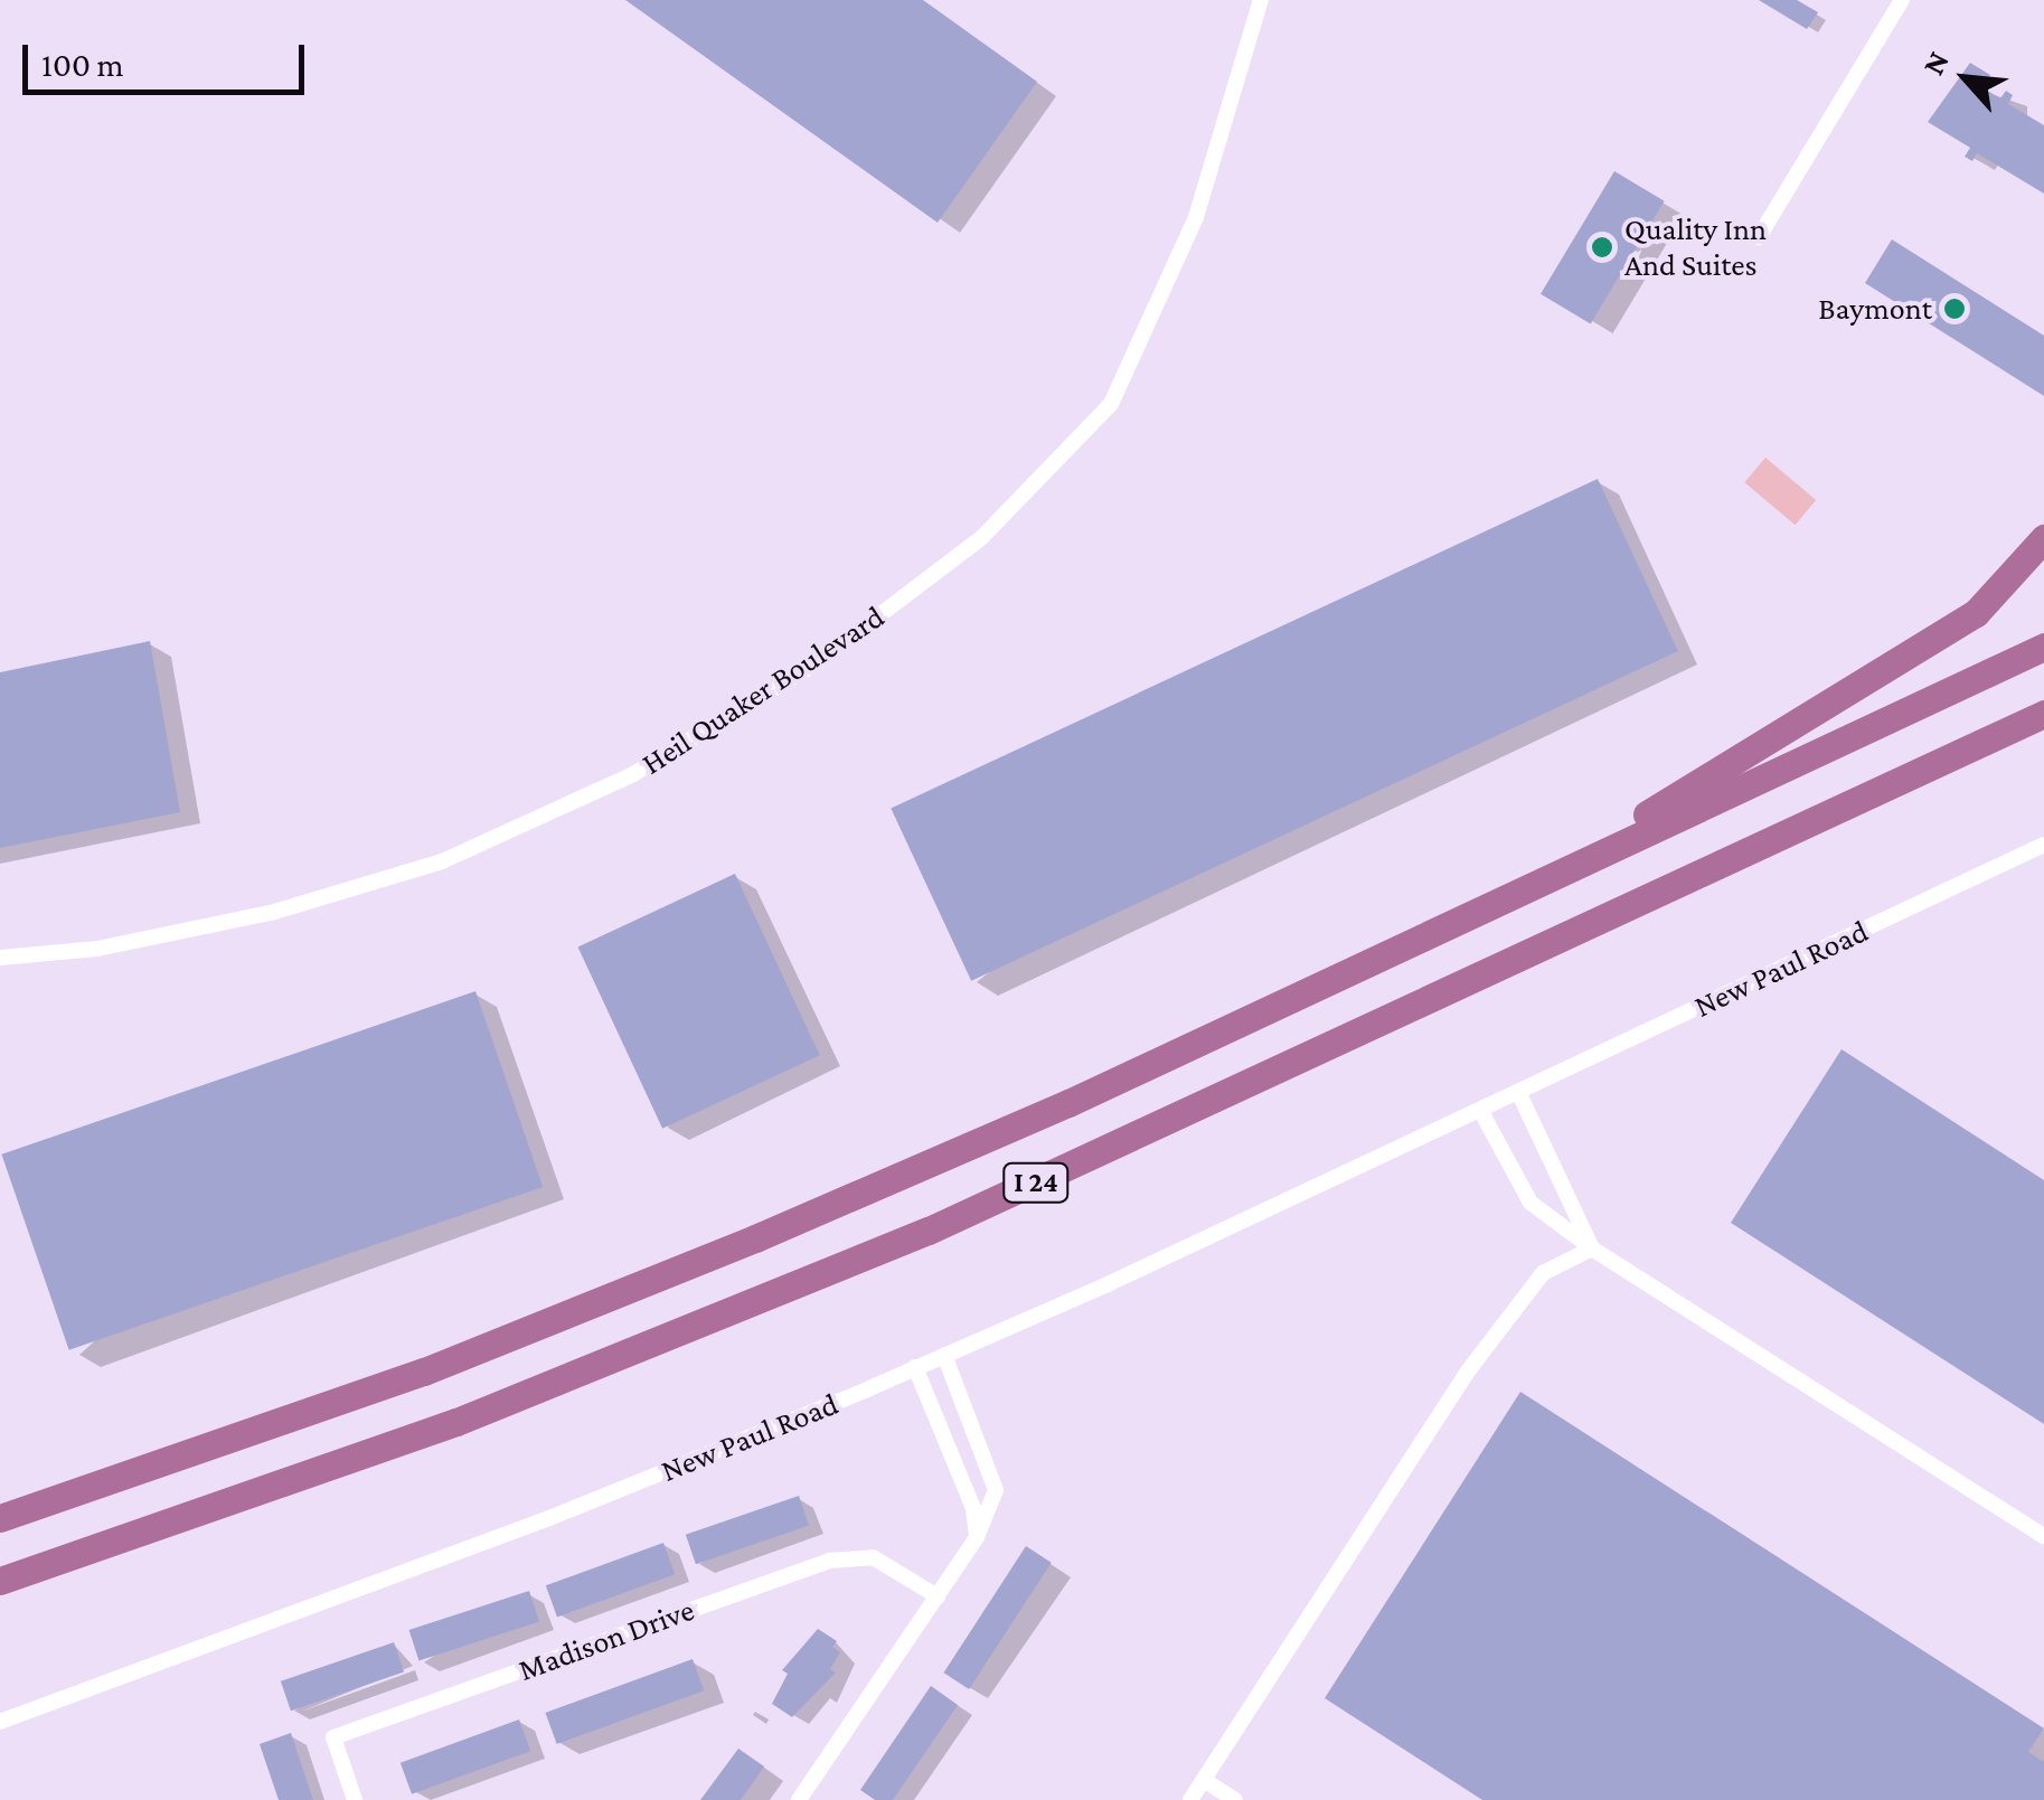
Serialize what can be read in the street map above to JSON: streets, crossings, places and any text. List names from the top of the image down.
{
  "streets": {
    "highway": ["I 24"],
    "street": ["Heil Quaker Boulevard", "New Paul Road", "Madison Drive"]
  },
  "places": ["Quality Inn And Suites", "Baymont"],
  "scale_bar": "100 m",
  "north": "top left"
}
